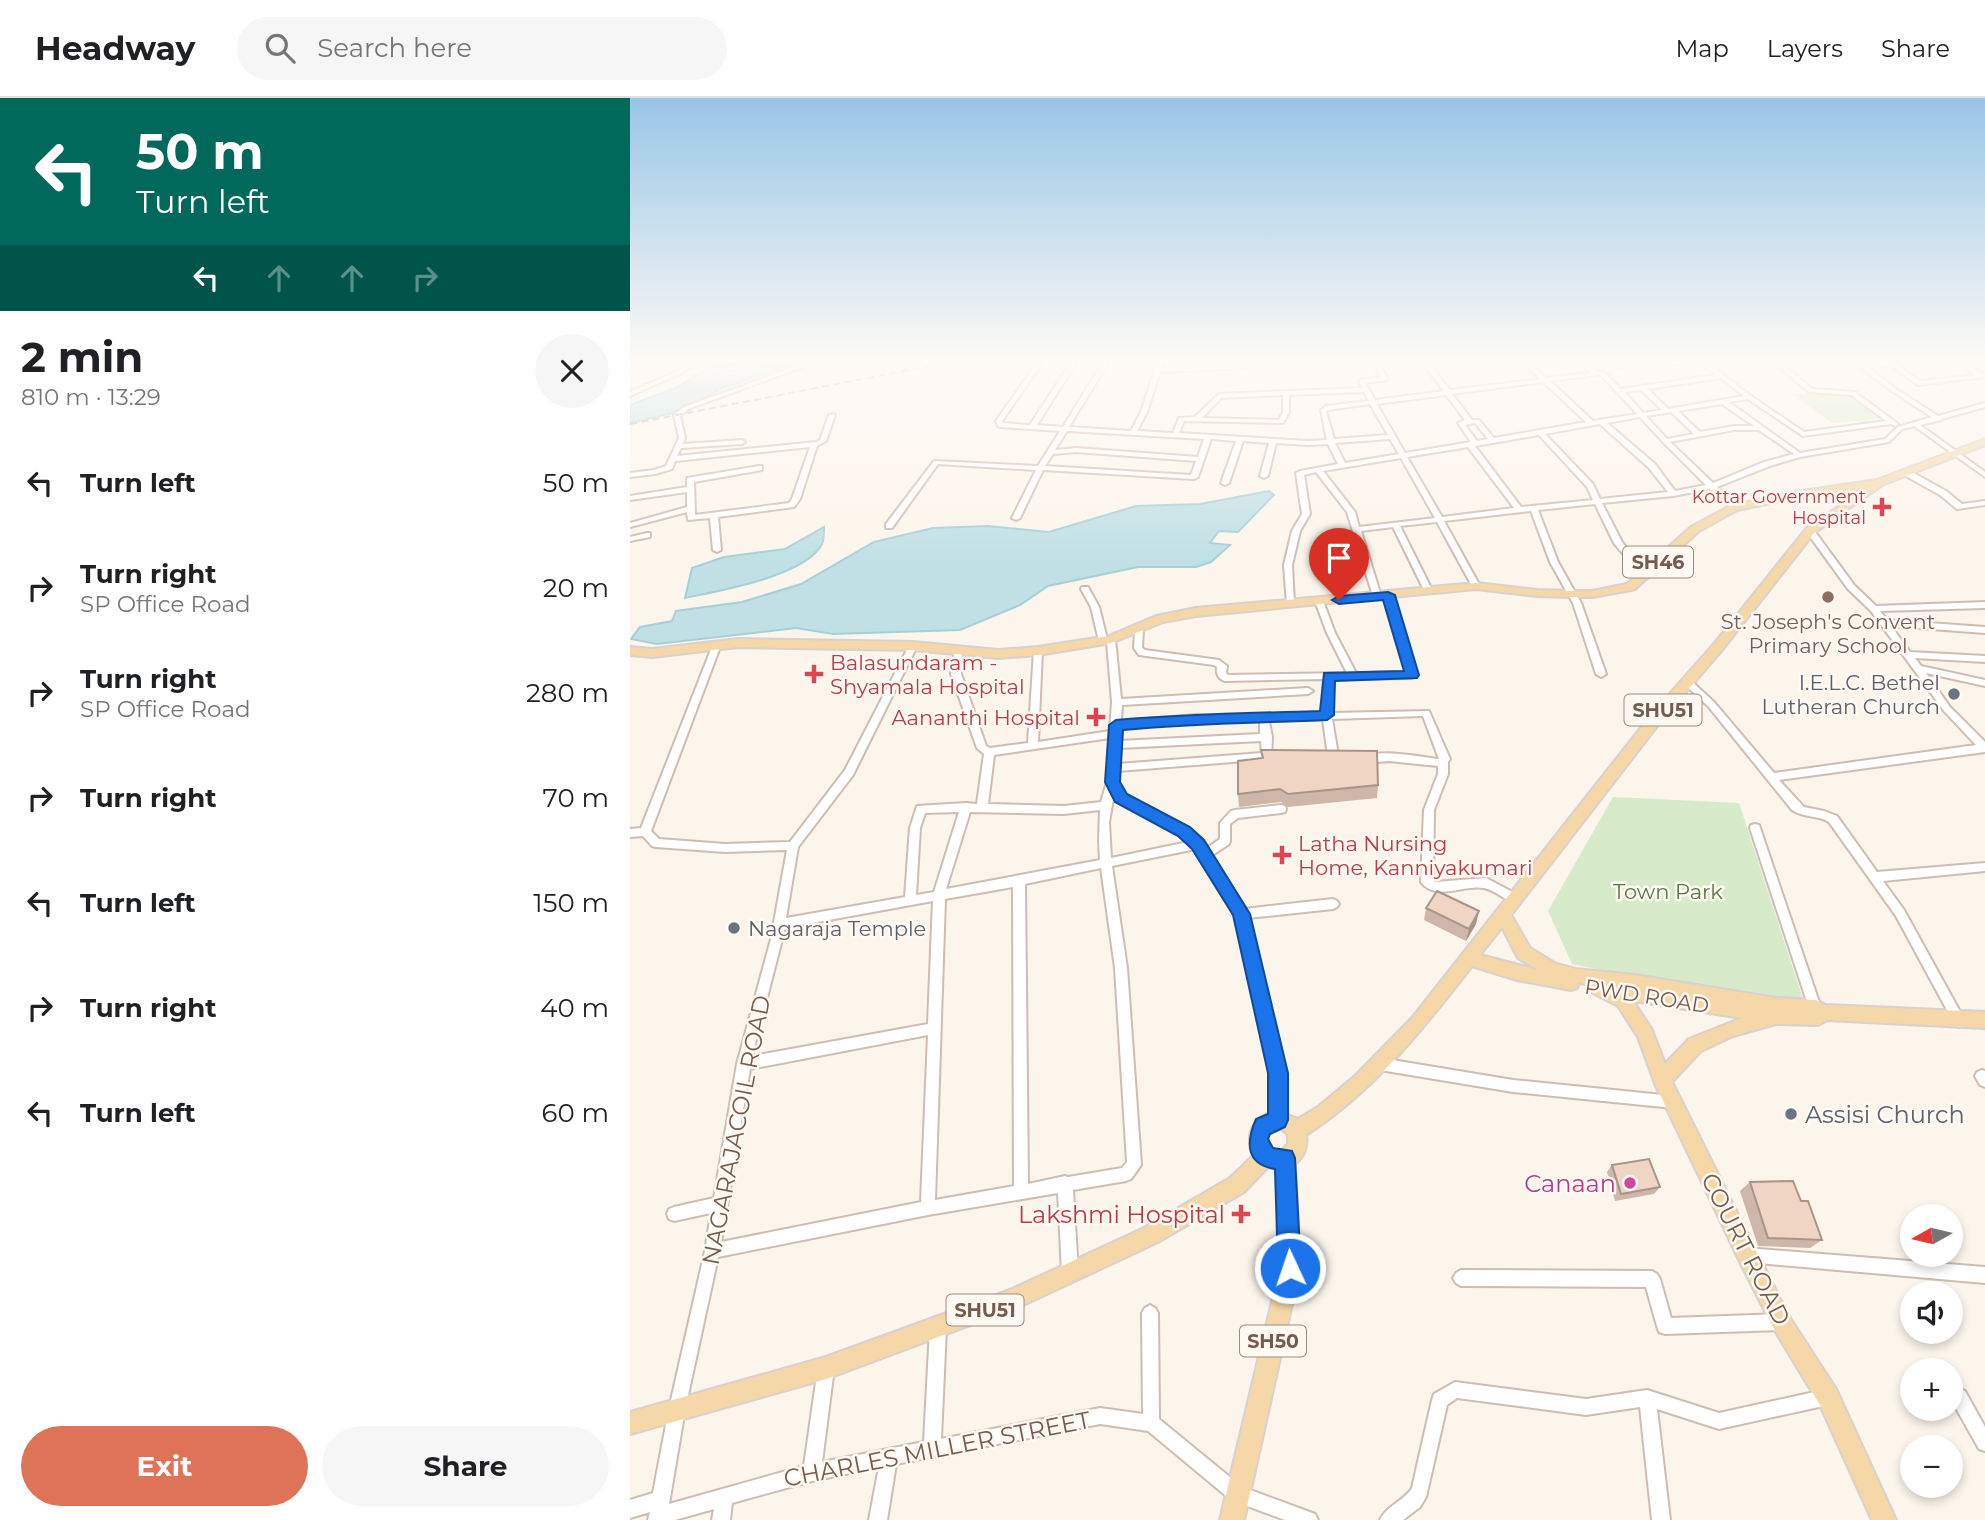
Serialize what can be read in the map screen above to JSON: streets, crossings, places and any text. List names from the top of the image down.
{
  "streets": {
    "main road": [
      "SH46",
      "SHU51",
      "PWD ROAD",
      "COURT ROAD",
      "SH50"
    ],
    "street": ["NAGARAJACOIL ROAD", "CHARLES MILLER STREET"]
  },
  "crossings": [
    ["SH46", "SHU51"],
    ["SH46", "NAGARAJACOIL ROAD"],
    ["SHU51", "PWD ROAD"],
    ["SHU51", "NAGARAJACOIL ROAD"],
    ["SHU51", "SH50"],
    ["PWD ROAD", "COURT ROAD"],
    ["NAGARAJACOIL ROAD", "CHARLES MILLER STREET"]
  ],
  "parks": ["Town Park"],
  "places": {
    "health": [
      "Kottar Government Hospital",
      "Balasundaram - Shyamala Hospital",
      "Aananthi Hospital",
      "Latha Nursing Home, Kanniyakumari",
      "Lakshmi Hospital"
    ],
    "other": [
      "St. Joseph's Convent Primary School",
      "I.E.L.C. Bethel Lutheran Church",
      "Nagaraja Temple",
      "Assisi Church",
      "Canaan"
    ]
  },
  "north": "left",
  "page": {
    "header": "Headway",
    "search": "Search here",
    "nav": ["Map", "Layers", "Share"],
    "turn": ["50 m", "Turn left"],
    "heading": ["2 min", "810 m · 13:29"],
    "list": [
      {
        "name": "Turn left",
        "value": "50 m"
      },
      {
        "name": "Turn right",
        "note": "SP Office Road",
        "value": "20 m"
      },
      {
        "name": "Turn right",
        "note": "SP Office Road",
        "value": "280 m"
      },
      {
        "name": "Turn right",
        "value": "70 m"
      },
      {
        "name": "Turn left",
        "value": "150 m"
      },
      {
        "name": "Turn right",
        "value": "40 m"
      },
      {
        "name": "Turn left",
        "value": "60 m"
      }
    ],
    "map_buttons": ["+", "−"],
    "buttons": ["Exit", "Share"]
  }
}
